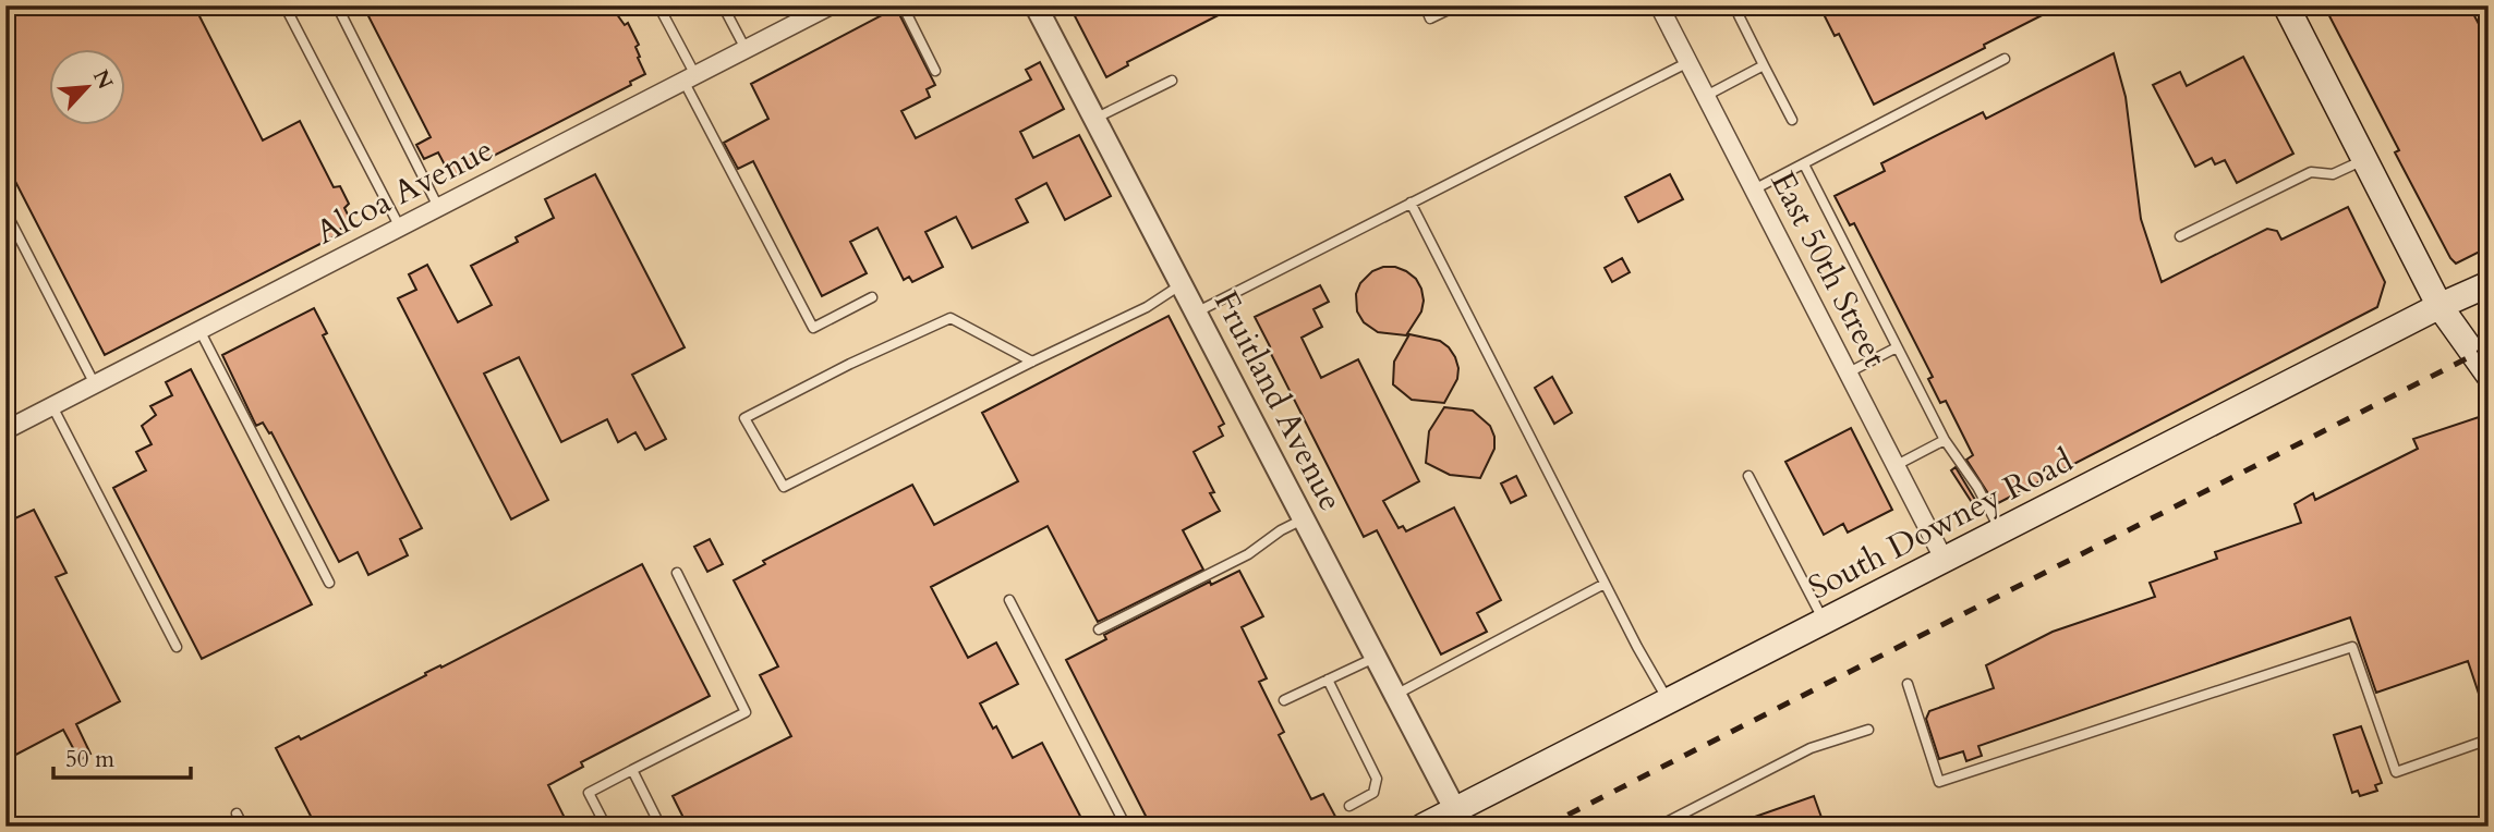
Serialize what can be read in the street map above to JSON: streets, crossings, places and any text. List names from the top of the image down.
{
  "streets": {
    "main road": ["South Downey Road"],
    "street": ["Alcoa Avenue", "East 50th Street", "Fruitland Avenue"]
  },
  "crossings": [
    ["East 50th Street", "South Downey Road"],
    ["Fruitland Avenue", "South Downey Road"]
  ],
  "scale_bar": "50 m",
  "north": "top right"
}
